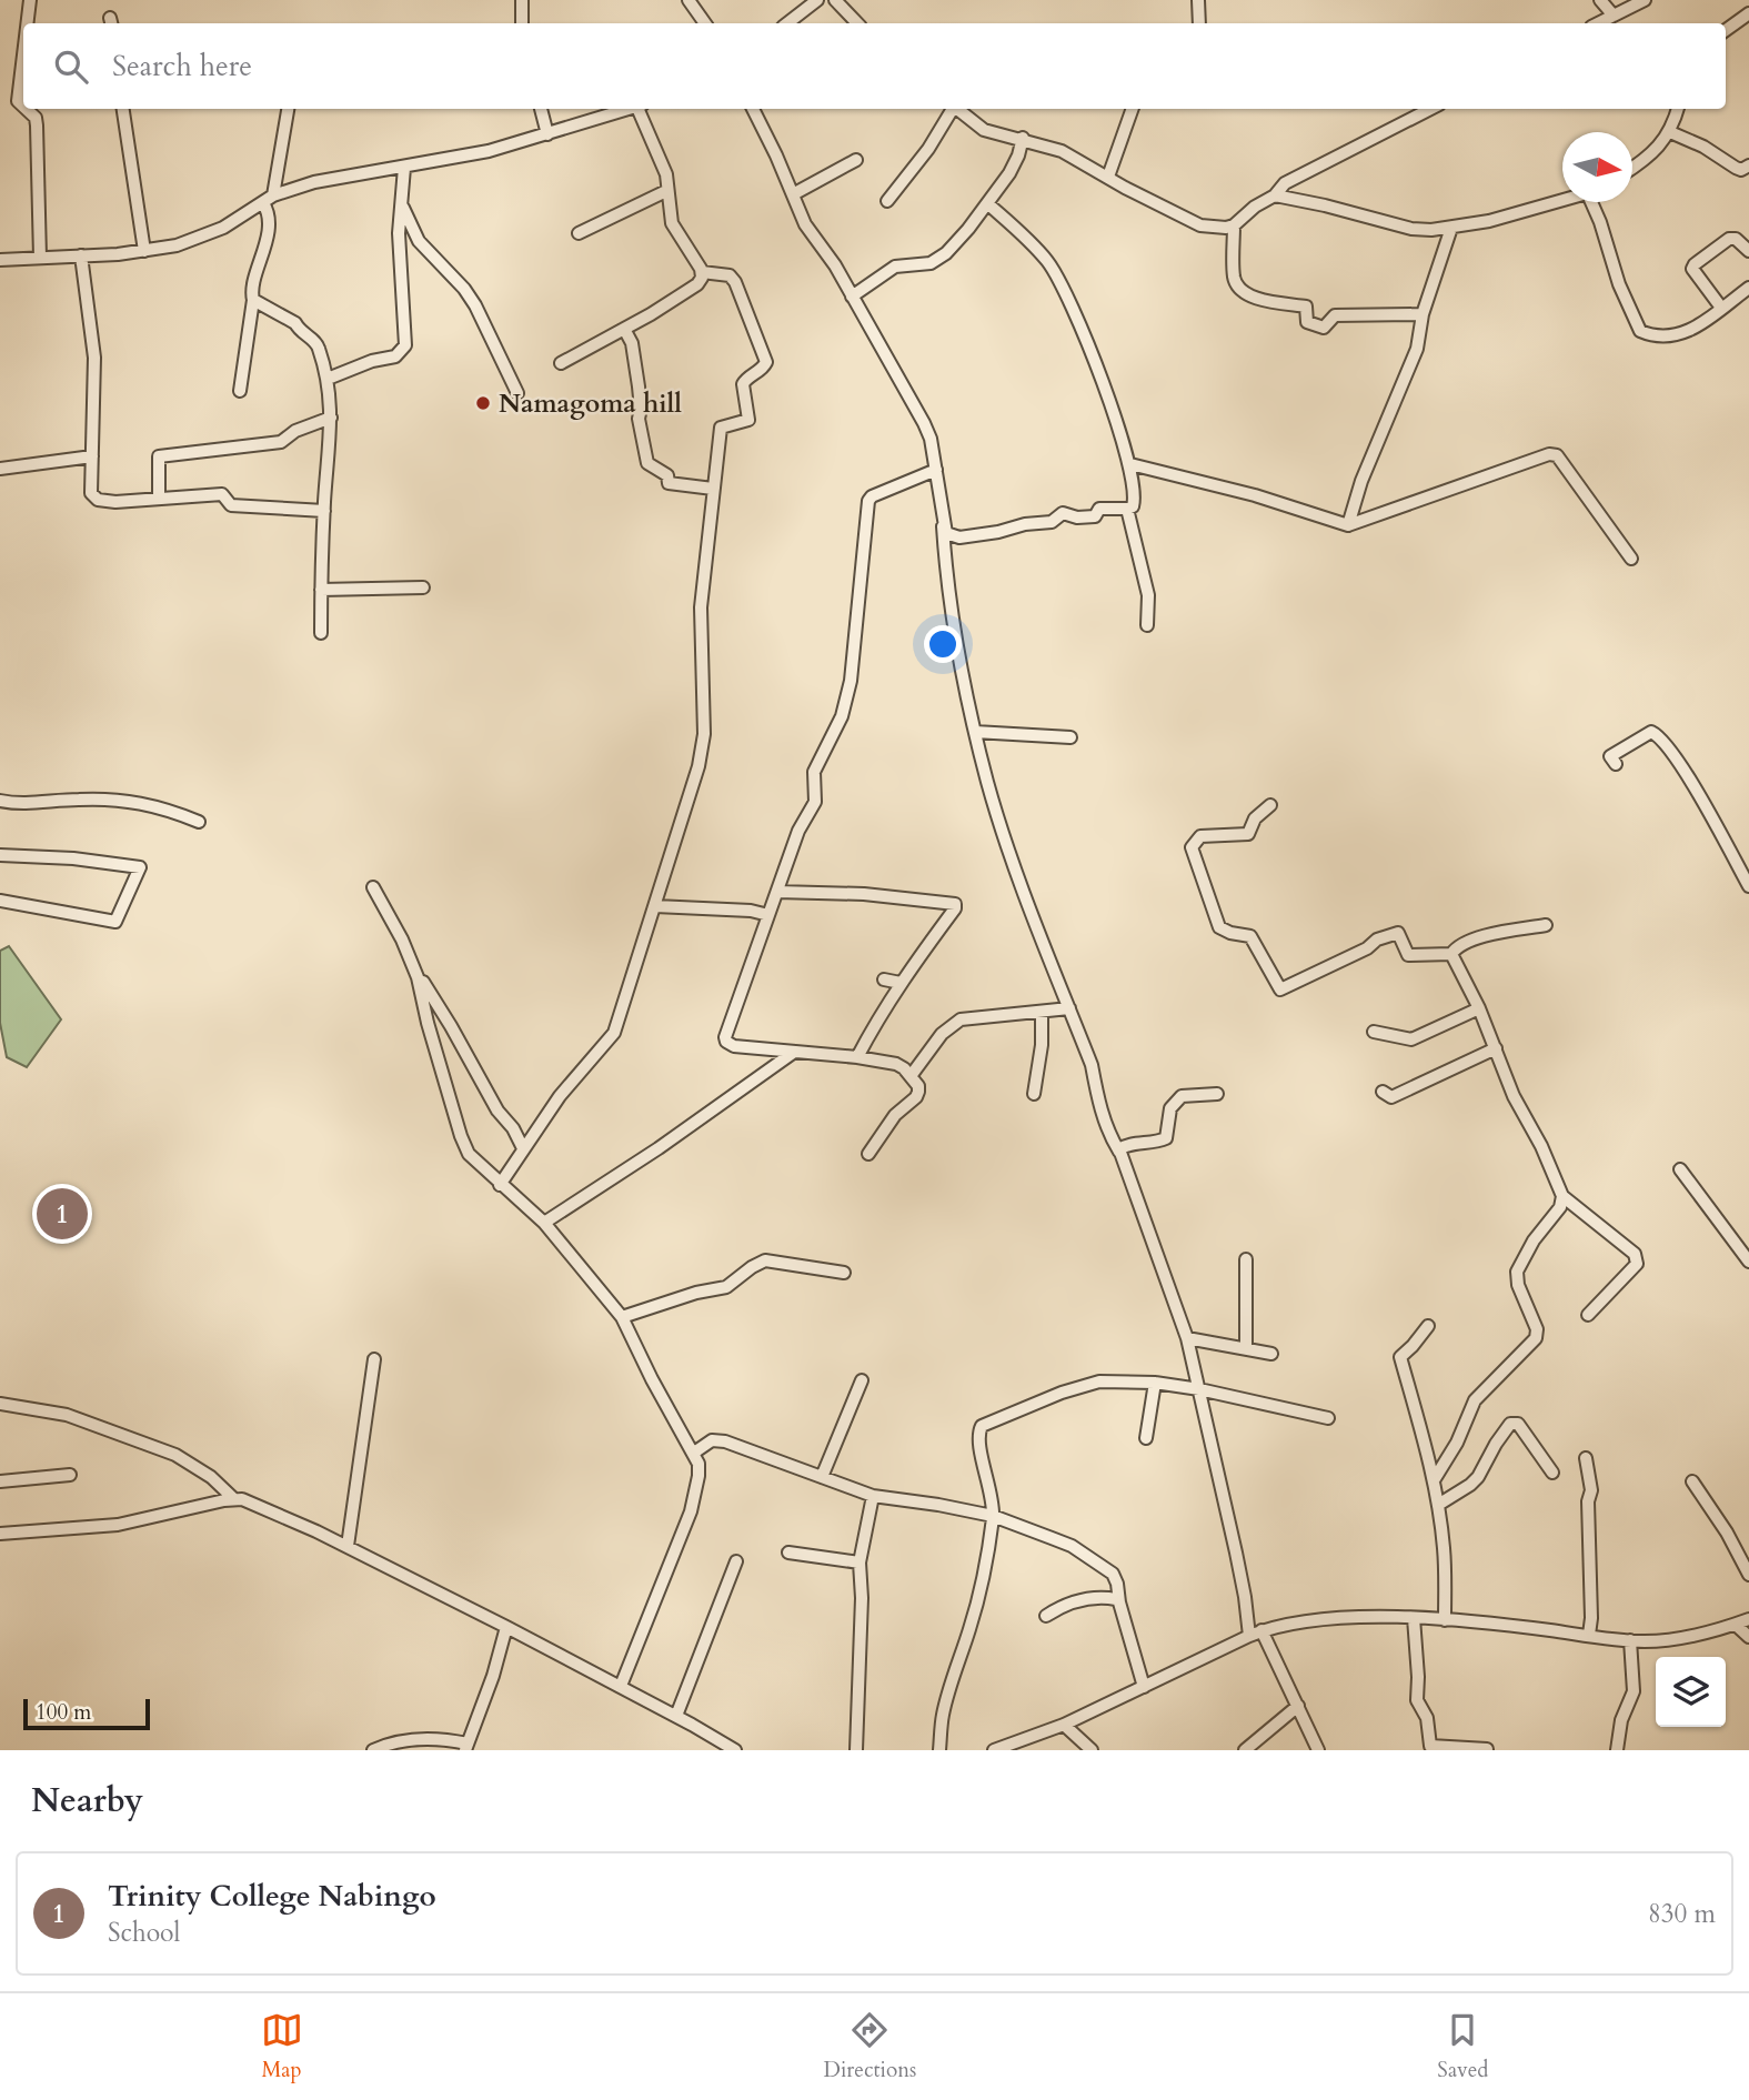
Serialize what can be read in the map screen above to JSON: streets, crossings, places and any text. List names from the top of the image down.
{
  "places": ["Namagoma hill"],
  "scale_bar": "100 m",
  "north": "right",
  "page": {
    "search": "Search here",
    "pins": "1",
    "scale": "100 m",
    "heading": "Nearby",
    "list": [
      {
        "mark": "1",
        "name": "Trinity College Nabingo",
        "note": "School",
        "value": "830 m"
      }
    ],
    "nav": ["Map", "Directions", "Saved"]
  }
}
